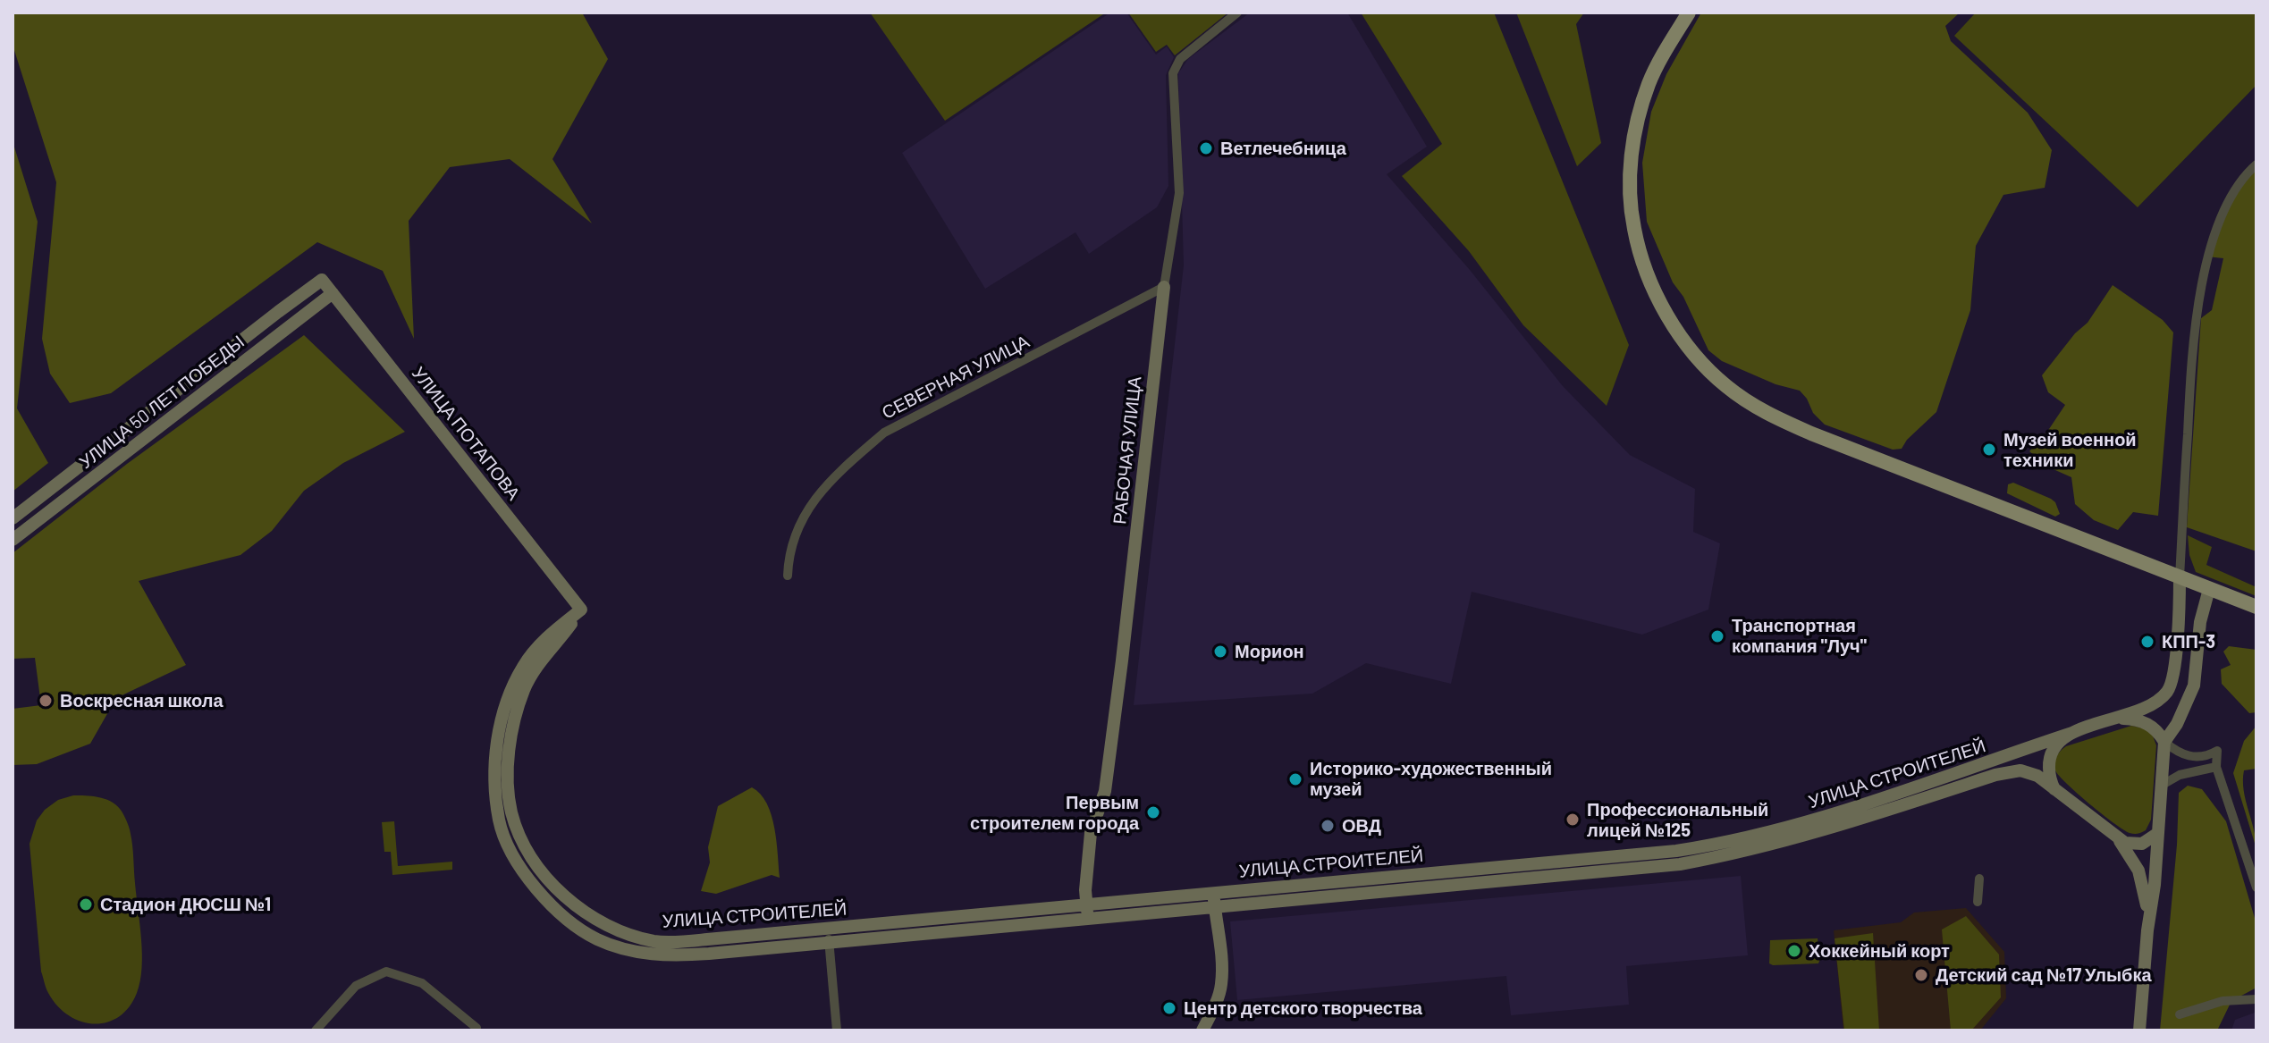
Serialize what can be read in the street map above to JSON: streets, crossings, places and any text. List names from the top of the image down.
{
  "streets": {
    "street": [
      "СЕВЕРНАЯ УЛИЦА",
      "УЛИЦА 50 ЛЕТ ПОБЕДЫ",
      "УЛИЦА ПОТАПОВА",
      "РАБОЧАЯ УЛИЦА",
      "УЛИЦА СТРОИТЕЛЕЙ"
    ]
  },
  "crossings": [
    ["СЕВЕРНАЯ УЛИЦА", "РАБОЧАЯ УЛИЦА"],
    ["УЛИЦА 50 ЛЕТ ПОБЕДЫ", "УЛИЦА ПОТАПОВА"],
    ["УЛИЦА ПОТАПОВА", "УЛИЦА СТРОИТЕЛЕЙ"],
    ["РАБОЧАЯ УЛИЦА", "УЛИЦА СТРОИТЕЛЕЙ"]
  ],
  "places": [
    "Ветлечебница",
    "Музей военной техники",
    "Транспортная компания \"Луч\"",
    "КПП-3",
    "Морион",
    "Воскресная школа",
    "Историко-художественный музей",
    "Первым строителем города",
    "Профессиональный лицей №125",
    "ОВД",
    "Стадион ДЮСШ №1",
    "Хоккейный корт",
    "Детский сад №17 Улыбка",
    "Центр детского творчества"
  ]
}
